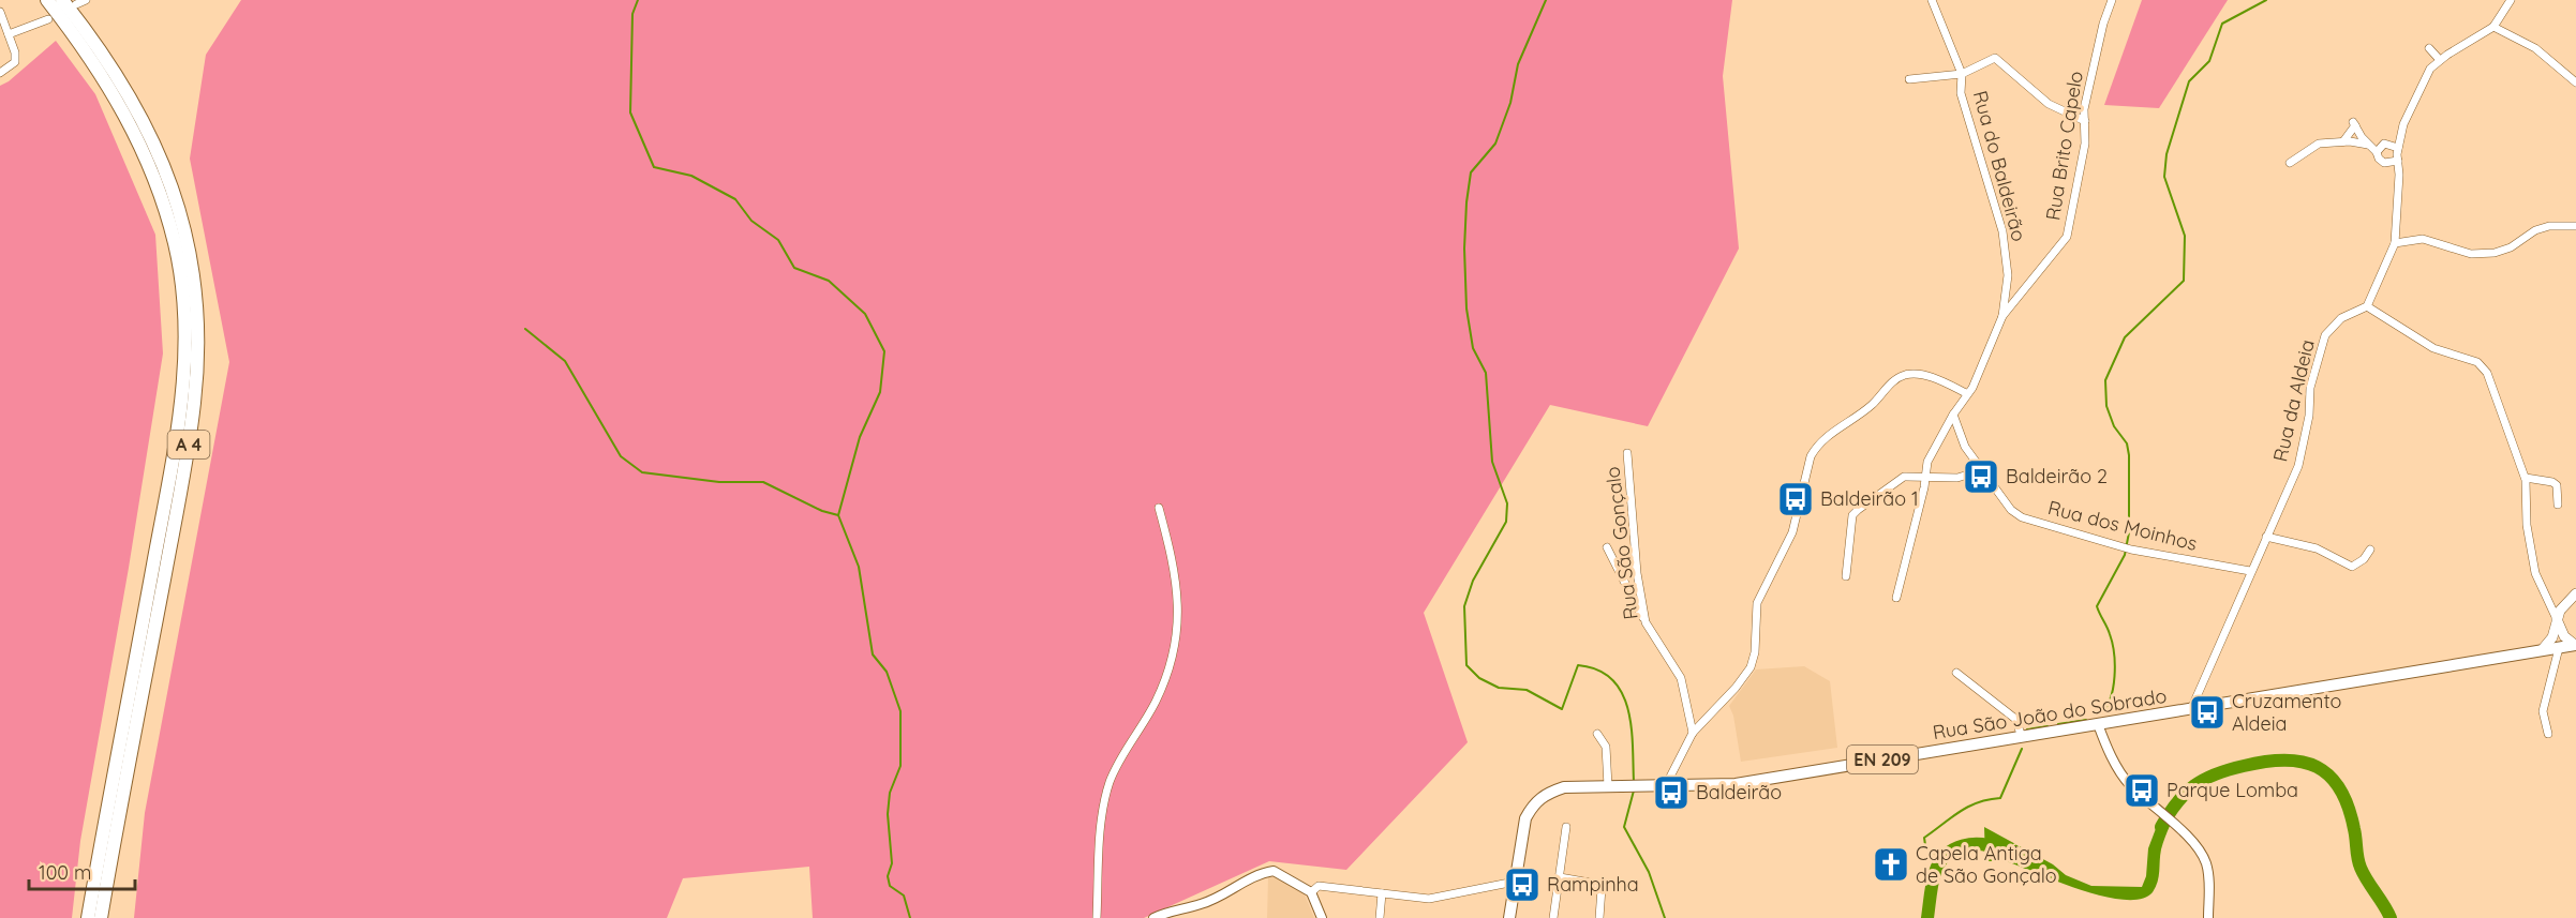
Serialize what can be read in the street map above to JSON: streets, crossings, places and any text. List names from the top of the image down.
{
  "streets": {
    "highway": ["A 4"],
    "main road": ["Rua São João do Sobrado", "EN 209"],
    "street": [
      "Rua Brito Capelo",
      "Rua do Baldeirão",
      "Rua da Aldeia",
      "Rua dos Moinhos",
      "Rua São Gonçalo"
    ]
  },
  "crossings": [
    ["Rua Brito Capelo", "Rua do Baldeirão"],
    ["Rua da Aldeia", "Rua dos Moinhos"],
    ["Rua da Aldeia", "Rua São João do Sobrado"]
  ],
  "places": {
    "bus stop": [
      "Baldeirão 2",
      "Baldeirão 1",
      "Cruzamento Aldeia",
      "Parque Lomba",
      "Baldeirão",
      "Rampinha"
    ],
    "church": ["Capela Antiga de São Gonçalo"]
  },
  "scale_bar": "100 m"
}
